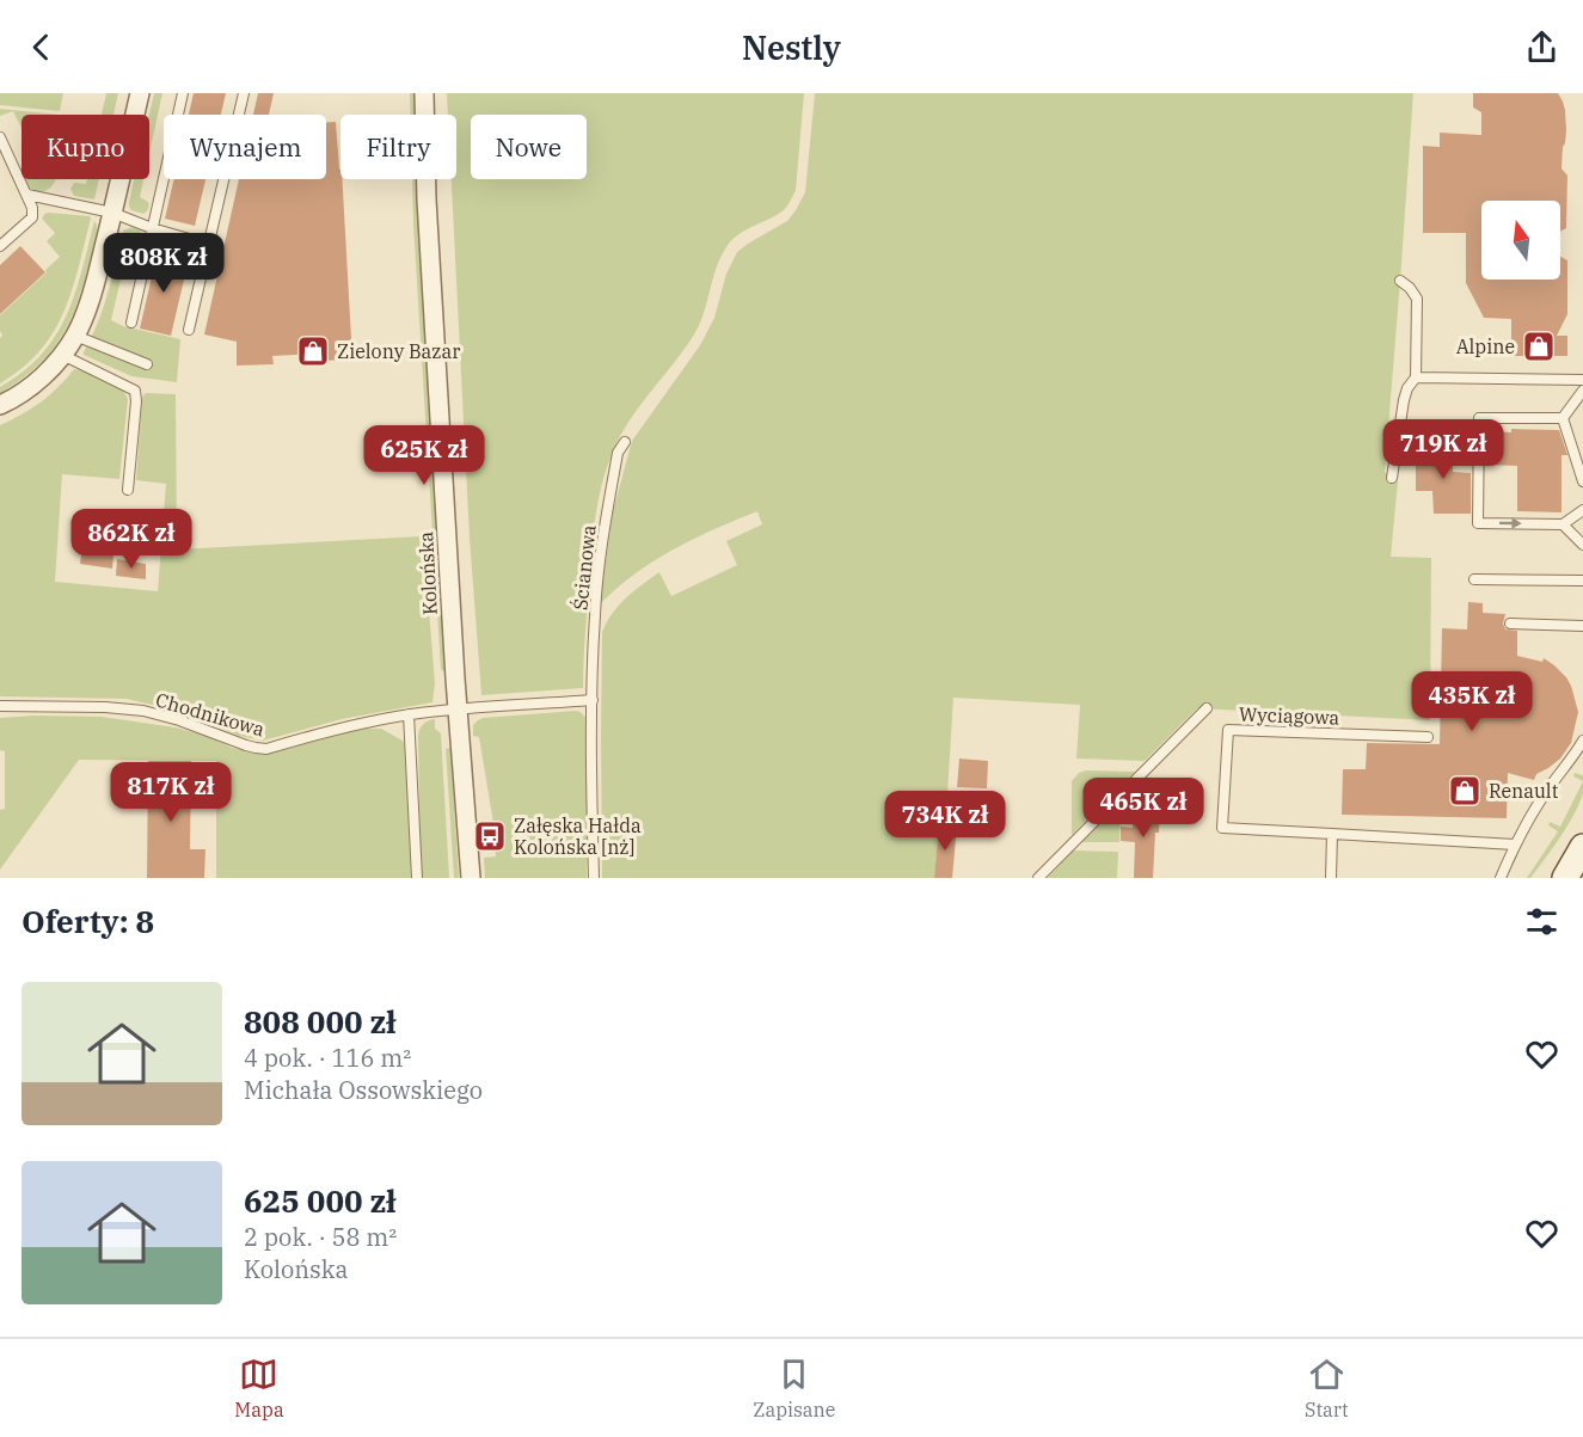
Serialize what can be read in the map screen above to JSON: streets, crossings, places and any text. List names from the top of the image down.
{
  "streets": {
    "street": ["Kolońska"],
    "lane": ["Ścianowa", "Chodnikowa", "Wyciągowa"]
  },
  "crossings": [
    ["Kolońska", "Chodnikowa"]
  ],
  "places": {
    "shop": ["Alpine", "Zielony Bazar", "Renault"],
    "bus stop": ["Załęska Hałda Kolońska [nż]"]
  },
  "north": "top",
  "page": {
    "header": "Nestly",
    "chip": [
      "Kupno",
      "Wynajem",
      "Filtry",
      "Nowe"
    ],
    "price": [
      "808K zł",
      "719K zł",
      "625K zł",
      "862K zł",
      "435K zł",
      "817K zł",
      "465K zł",
      "734K zł"
    ],
    "heading": "Oferty: 8",
    "list": [
      {
        "name": "808 000 zł",
        "note": "4 pok. · 116 m² · Michała Ossowskiego"
      },
      {
        "name": "625 000 zł",
        "note": "2 pok. · 58 m² · Kolońska"
      }
    ],
    "tabs": ["Mapa", "Zapisane", "Start"]
  }
}
